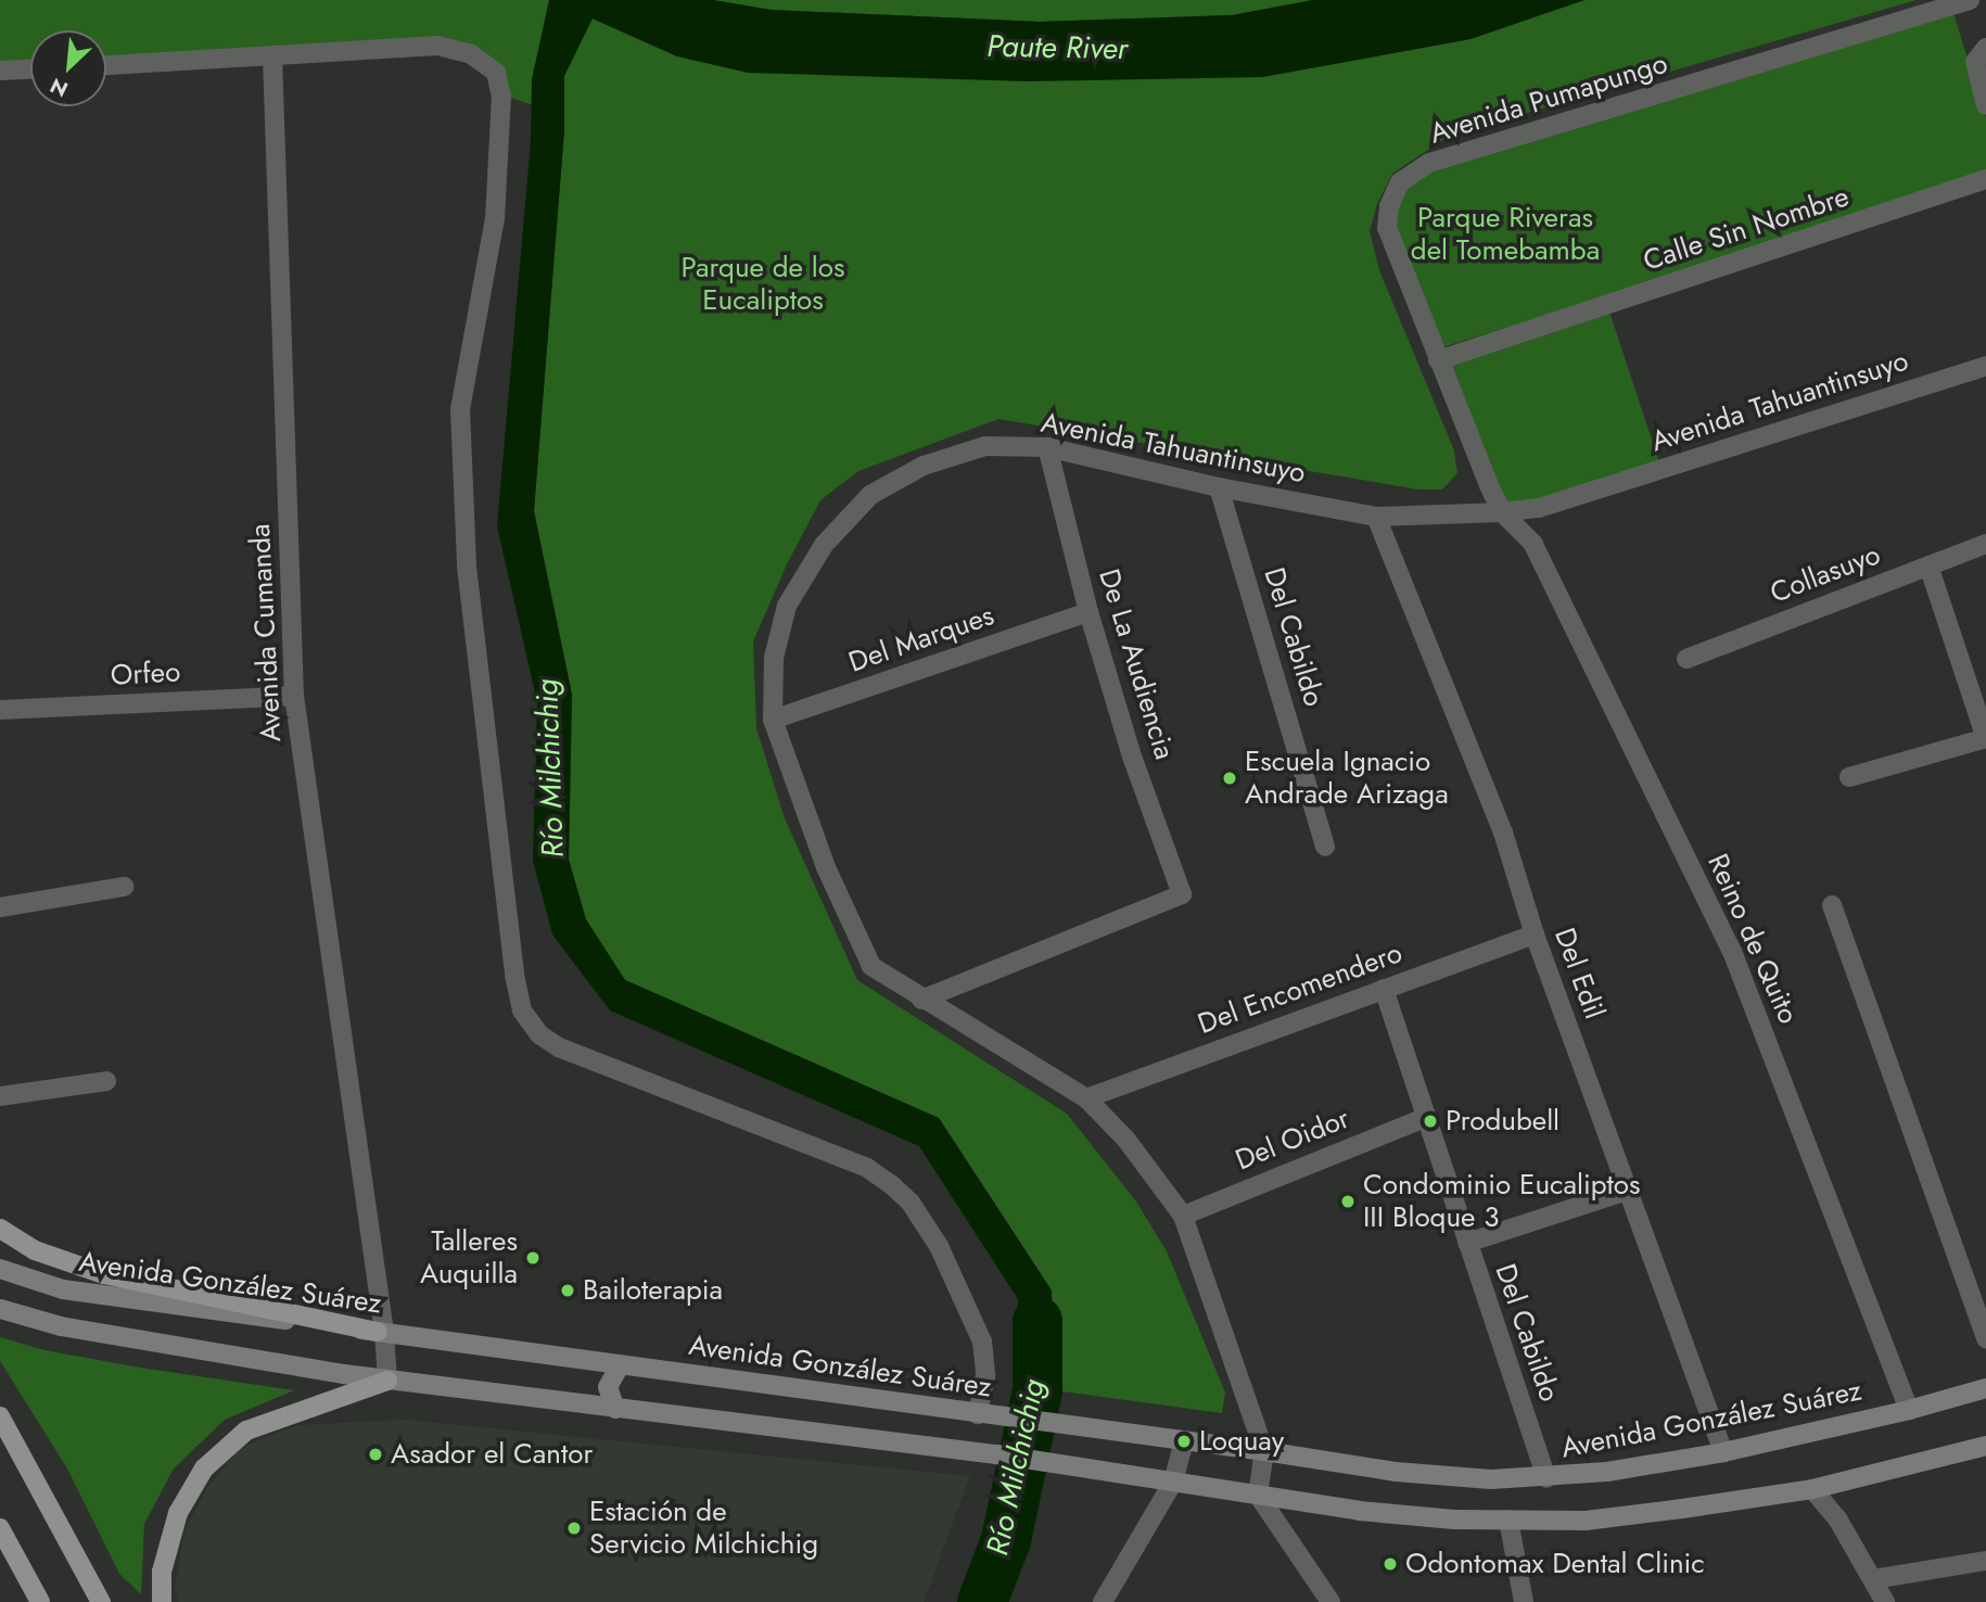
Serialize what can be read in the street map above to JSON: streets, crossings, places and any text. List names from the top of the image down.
{
  "streets": {
    "main road": ["Avenida González Suárez"],
    "street": [
      "Avenida Pumapungo",
      "Calle Sin Nombre",
      "Avenida Tahuantinsuyo",
      "Collasuyo",
      "Avenida Cumanda",
      "Del Cabildo",
      "Del Marques",
      "De La Audiencia",
      "Orfeo",
      "Reino de Quito",
      "Del Edil",
      "Del Encomendero",
      "Del Oidor"
    ]
  },
  "crossings": [
    ["Avenida Pumapungo", "Calle Sin Nombre"],
    ["Avenida Pumapungo", "Avenida Tahuantinsuyo"],
    ["Avenida Pumapungo", "Reino de Quito"],
    ["Avenida Tahuantinsuyo", "Del Cabildo"],
    ["Avenida Tahuantinsuyo", "Del Marques"],
    ["Avenida Tahuantinsuyo", "De La Audiencia"],
    ["Avenida Tahuantinsuyo", "Reino de Quito"],
    ["Avenida Tahuantinsuyo", "Del Edil"],
    ["Avenida Tahuantinsuyo", "Del Encomendero"],
    ["Avenida Tahuantinsuyo", "Del Oidor"],
    ["Avenida Tahuantinsuyo", "Avenida González Suárez"],
    ["Avenida Cumanda", "Orfeo"],
    ["Avenida Cumanda", "Avenida González Suárez"],
    ["Del Cabildo", "Del Encomendero"],
    ["Del Cabildo", "Del Oidor"],
    ["Del Cabildo", "Avenida González Suárez"],
    ["Del Marques", "De La Audiencia"],
    ["Reino de Quito", "Avenida González Suárez"],
    ["Del Edil", "Del Encomendero"],
    ["Del Edil", "Avenida González Suárez"]
  ],
  "water": ["Paute River", "Río Milchichig"],
  "parks": ["Parque Riveras del Tomebamba", "Parque de los Eucaliptos"],
  "places": [
    "Escuela Ignacio Andrade Arizaga",
    "Produbell",
    "Condominio Eucaliptos III Bloque 3",
    "Talleres Auquilla",
    "Bailoterapia",
    "Loquay",
    "Asador el Cantor",
    "Estación de Servicio Milchichig",
    "Odontomax Dental Clinic"
  ],
  "north": "bottom left"
}
